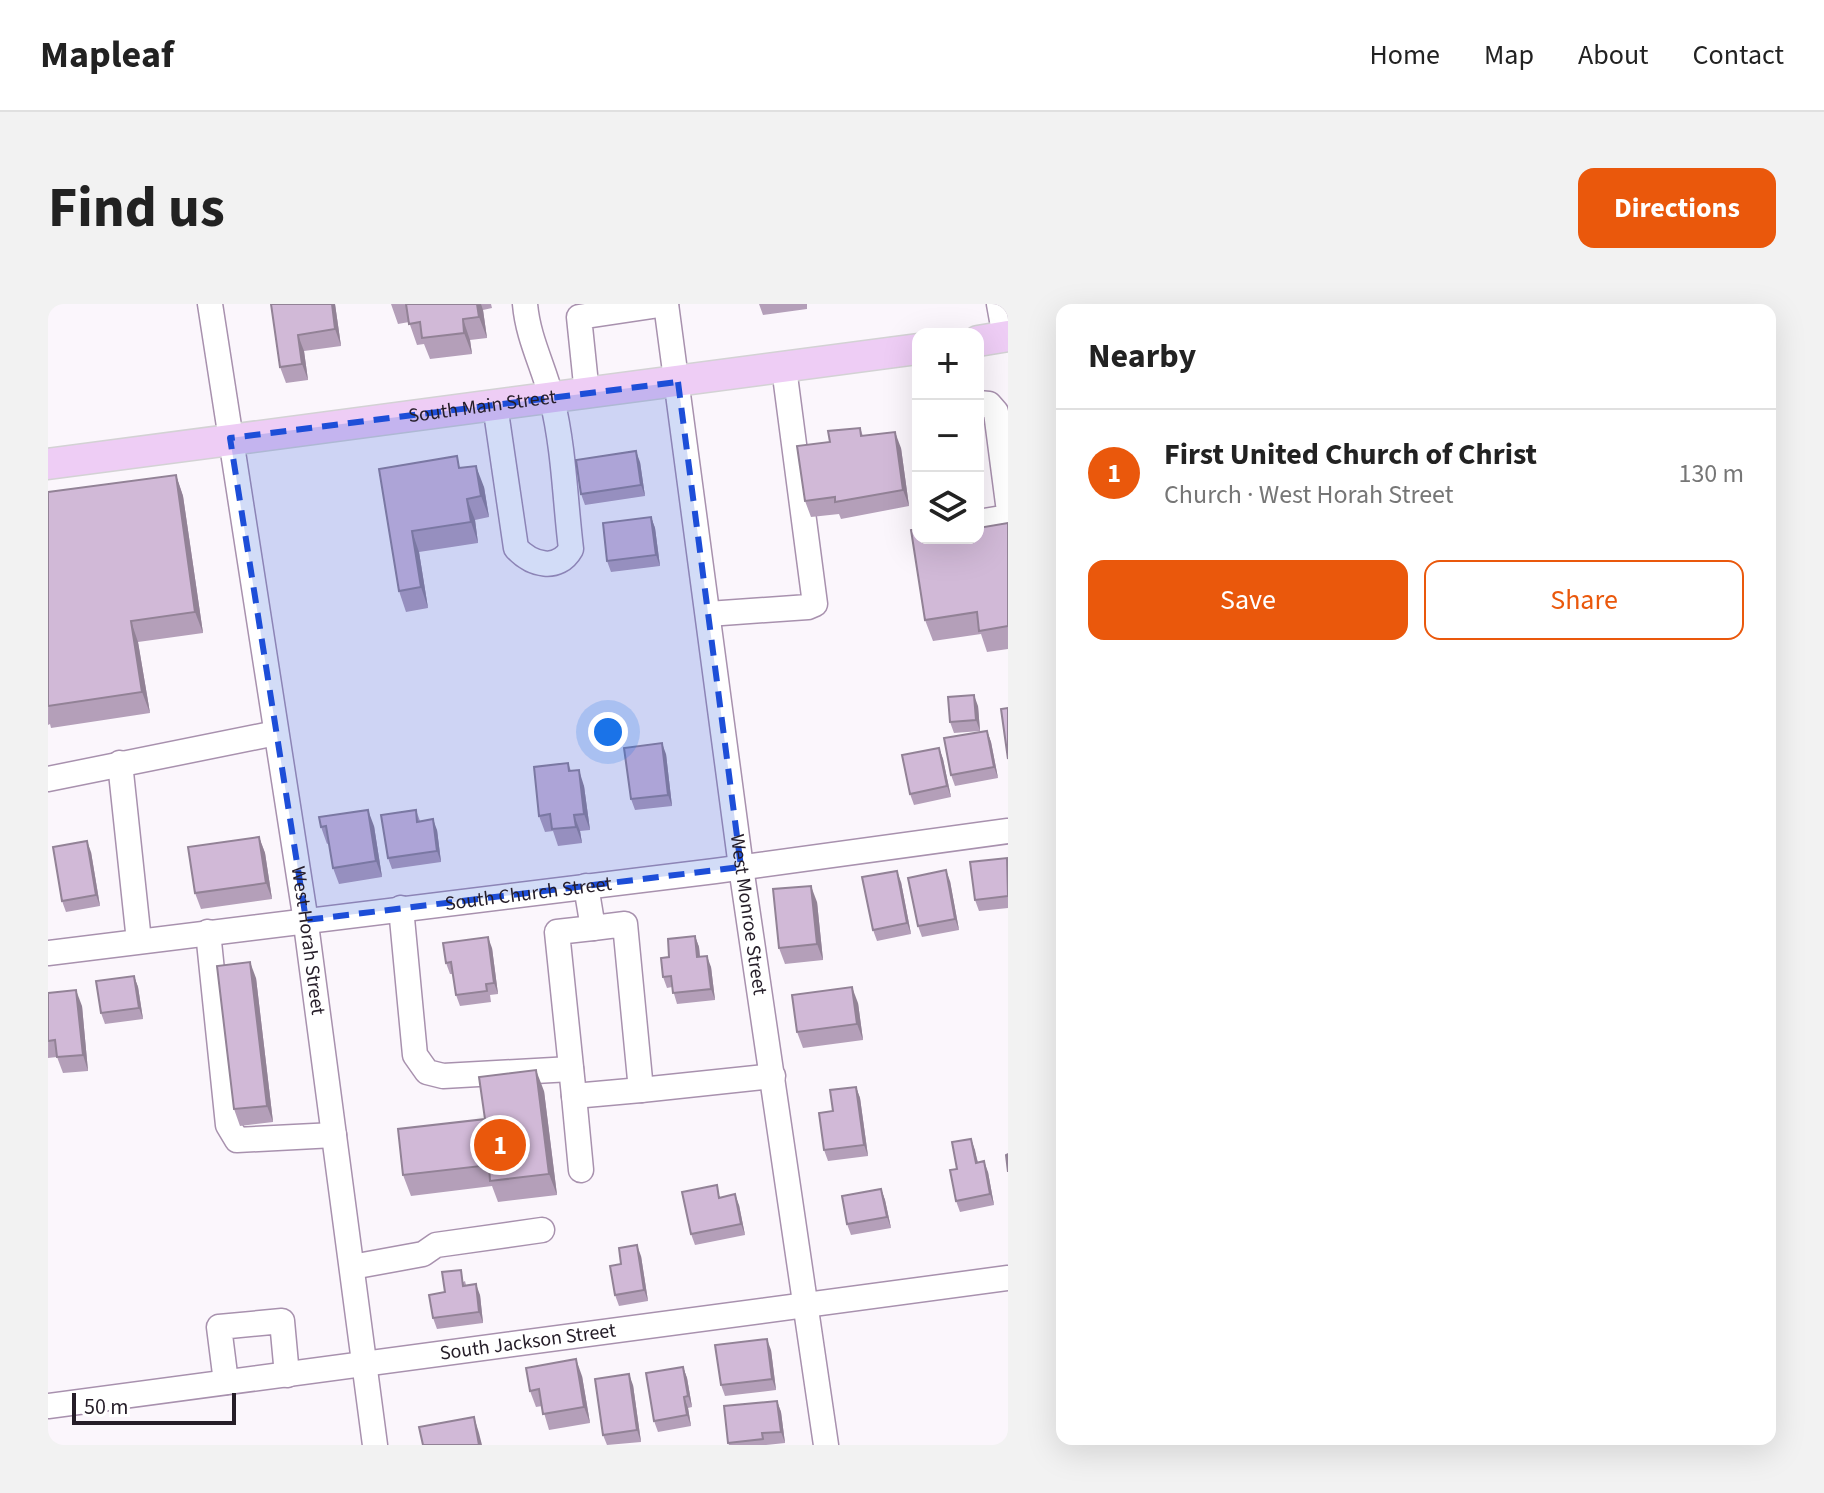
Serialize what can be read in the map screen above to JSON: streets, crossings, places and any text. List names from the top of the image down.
{
  "streets": {
    "main road": ["South Main Street"],
    "street": [
      "South Church Street",
      "West Monroe Street",
      "West Horah Street",
      "South Jackson Street"
    ]
  },
  "crossings": [
    ["South Main Street", "West Monroe Street"],
    ["South Main Street", "West Horah Street"],
    ["South Church Street", "West Monroe Street"],
    ["South Church Street", "West Horah Street"],
    ["West Monroe Street", "South Jackson Street"],
    ["West Horah Street", "South Jackson Street"]
  ],
  "scale_bar": "50 m",
  "page": {
    "header": "Mapleaf",
    "nav": [
      "Home",
      "Map",
      "About",
      "Contact"
    ],
    "buttons": [
      "Directions",
      ["Save", "Share"]
    ],
    "title": "Find us",
    "heading": "Nearby",
    "map_buttons": ["+", "−"],
    "list": [
      {
        "mark": "1",
        "name": "First United Church of Christ",
        "note": "Church · West Horah Street",
        "value": "130 m"
      }
    ],
    "pins": "1",
    "scale": "50 m"
  }
}
